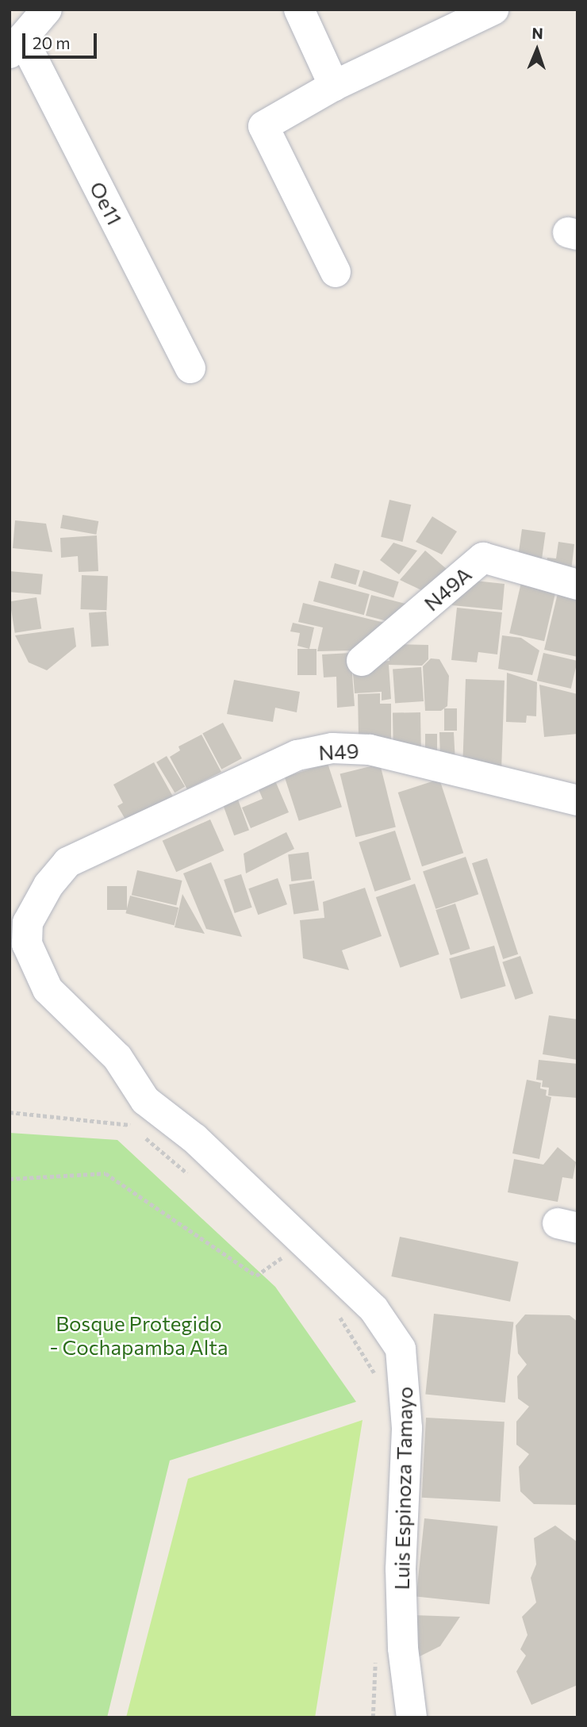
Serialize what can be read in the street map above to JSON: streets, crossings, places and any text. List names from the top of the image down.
{
  "streets": {
    "street": [
      "Oe11",
      "N49A",
      "N49",
      "Luis Espinoza Tamayo"
    ]
  },
  "crossings": [
    ["N49", "Luis Espinoza Tamayo"]
  ],
  "parks": ["Bosque Protegido - Cochapamba Alta"],
  "scale_bar": "20 m",
  "north": "top"
}
